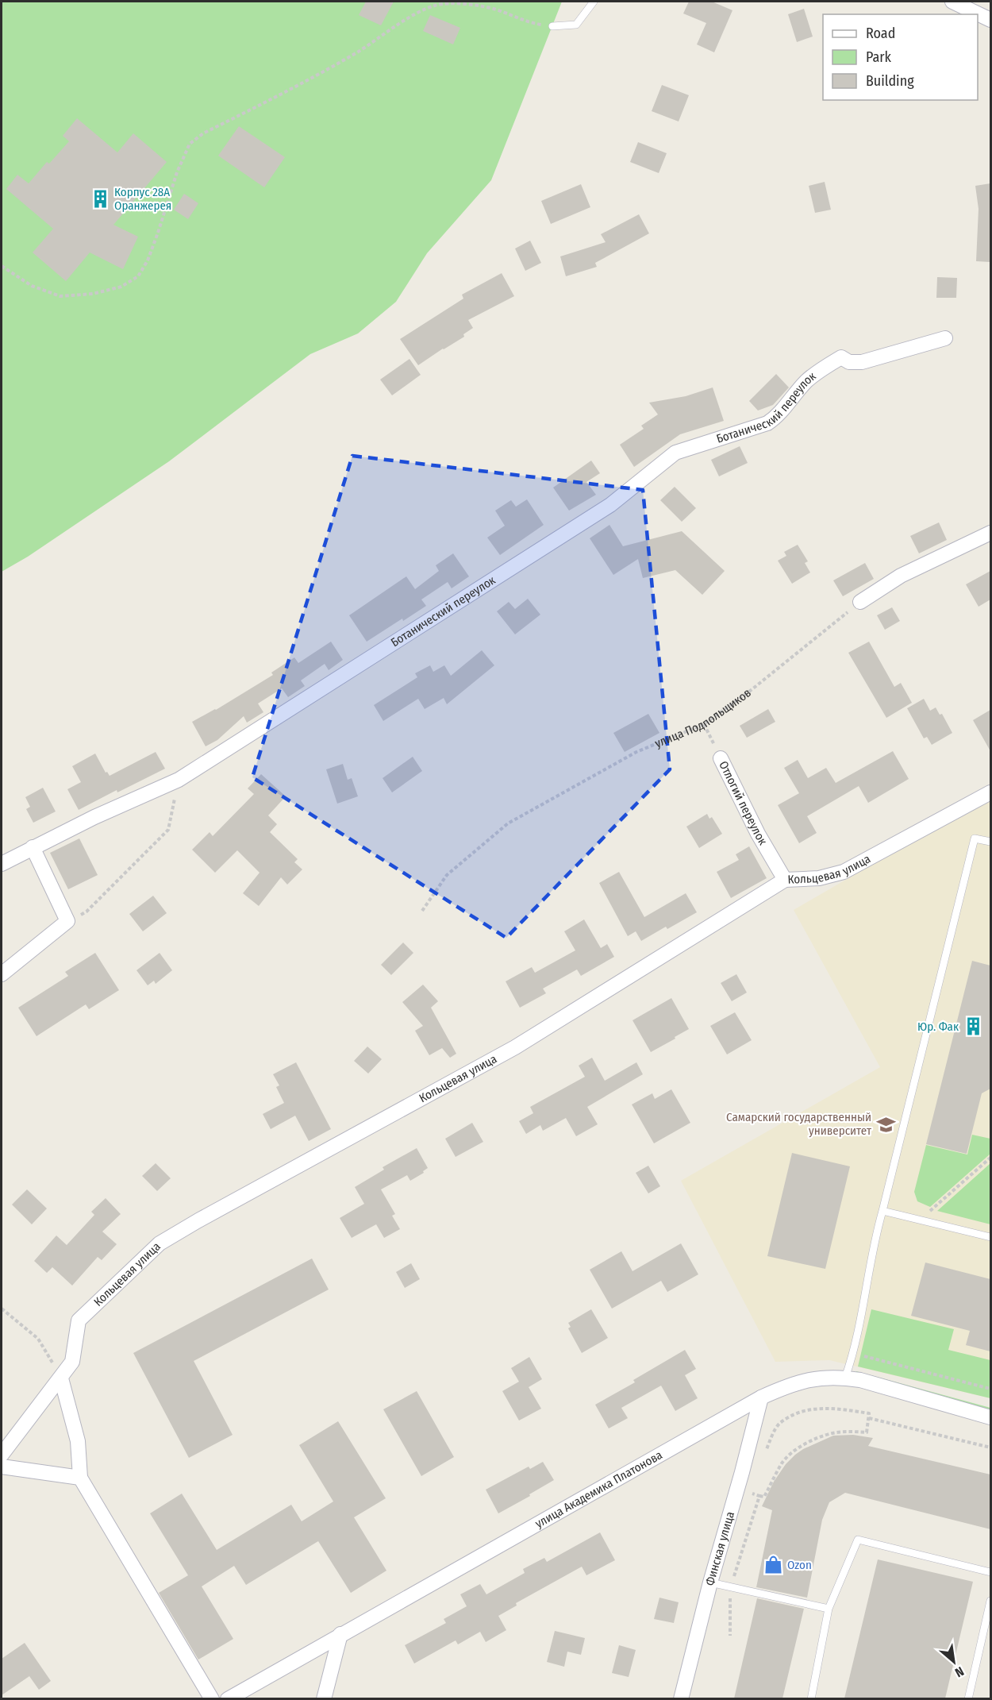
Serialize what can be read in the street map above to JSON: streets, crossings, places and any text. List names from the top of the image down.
{
  "streets": {
    "street": [
      "Ботанический переулок",
      "Отлогий переулок",
      "Кольцевая улица",
      "улица Академика Платонова",
      "Финская улица"
    ],
    "path": ["улица Подпольщиков"]
  },
  "crossings": [
    ["улица Подпольщиков", "Отлогий переулок"],
    ["Отлогий переулок", "Кольцевая улица"],
    ["улица Академика Платонова", "Финская улица"]
  ],
  "places": {
    "building": ["Корпус 28А Оранжерея", "Юр. Фак"],
    "school or university": ["Самарский государственный университет"],
    "shop": ["Ozon"]
  },
  "legend": ["Road", "Park", "Building"],
  "north": "bottom right"
}
